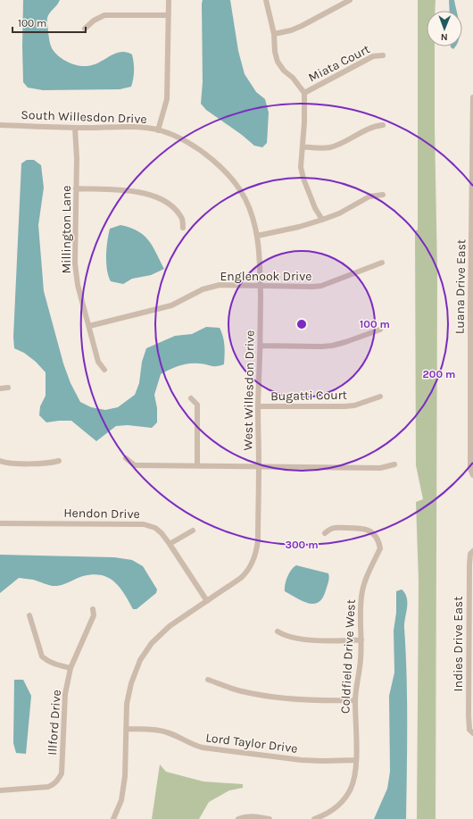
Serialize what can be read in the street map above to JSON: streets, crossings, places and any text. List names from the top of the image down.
{
  "streets": {
    "street": [
      "Miata Court",
      "South Willesdon Drive",
      "Millington Lane",
      "Englenook Drive",
      "Luana Drive East",
      "West Willesdon Drive",
      "Bugatti Court",
      "Hendon Drive",
      "Indies Drive East",
      "Coldfield Drive West",
      "Illford Drive",
      "Lord Taylor Drive"
    ]
  },
  "crossings": [
    ["South Willesdon Drive", "Millington Lane"],
    ["South Willesdon Drive", "West Willesdon Drive"],
    ["Millington Lane", "Englenook Drive"],
    ["Englenook Drive", "West Willesdon Drive"],
    ["West Willesdon Drive", "Bugatti Court"],
    ["West Willesdon Drive", "Hendon Drive"],
    ["West Willesdon Drive", "Lord Taylor Drive"],
    ["Coldfield Drive West", "Lord Taylor Drive"]
  ],
  "scale_bar": "100 m",
  "north": "bottom",
  "rings": ["100 m", "200 m", "300 m"]
}
